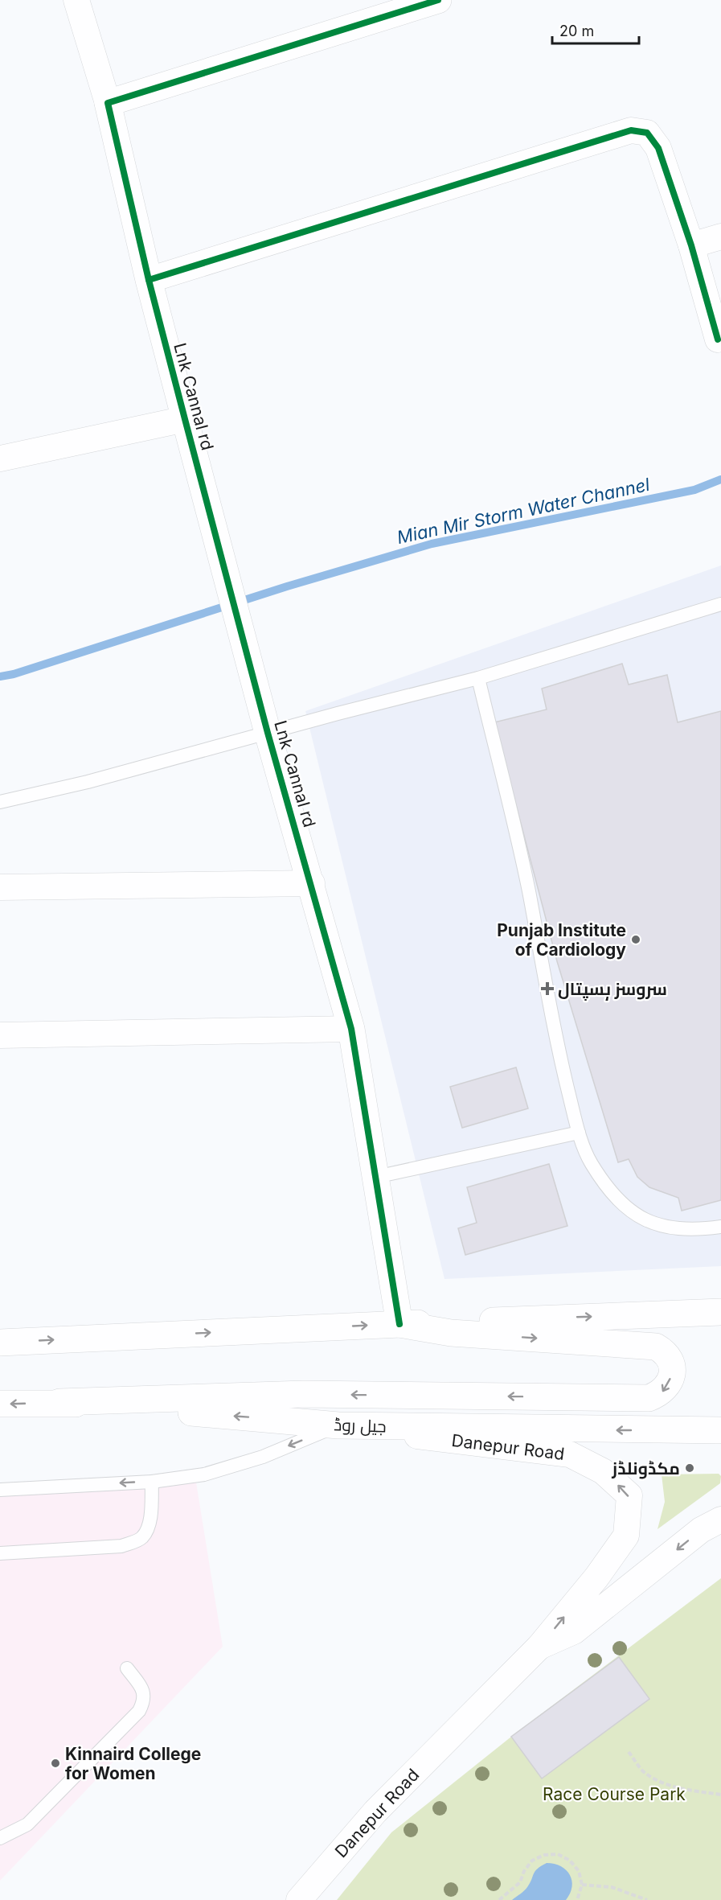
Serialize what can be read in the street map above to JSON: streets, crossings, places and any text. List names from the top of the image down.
{
  "streets": {
    "main road": ["Lnk Cannal rd", "جیل روڈ"],
    "street": ["Danepur Road"]
  },
  "crossings": [
    ["جیل روڈ", "Danepur Road"]
  ],
  "water": ["Mian Mir Storm Water Channel"],
  "parks": ["Race Course Park"],
  "places": {
    "other": ["Punjab Institute of Cardiology", "مکڈونلڈز", "Kinnaird College for Women"],
    "health": ["سروسز ہسپتال"]
  },
  "scale_bar": "20 m"
}
